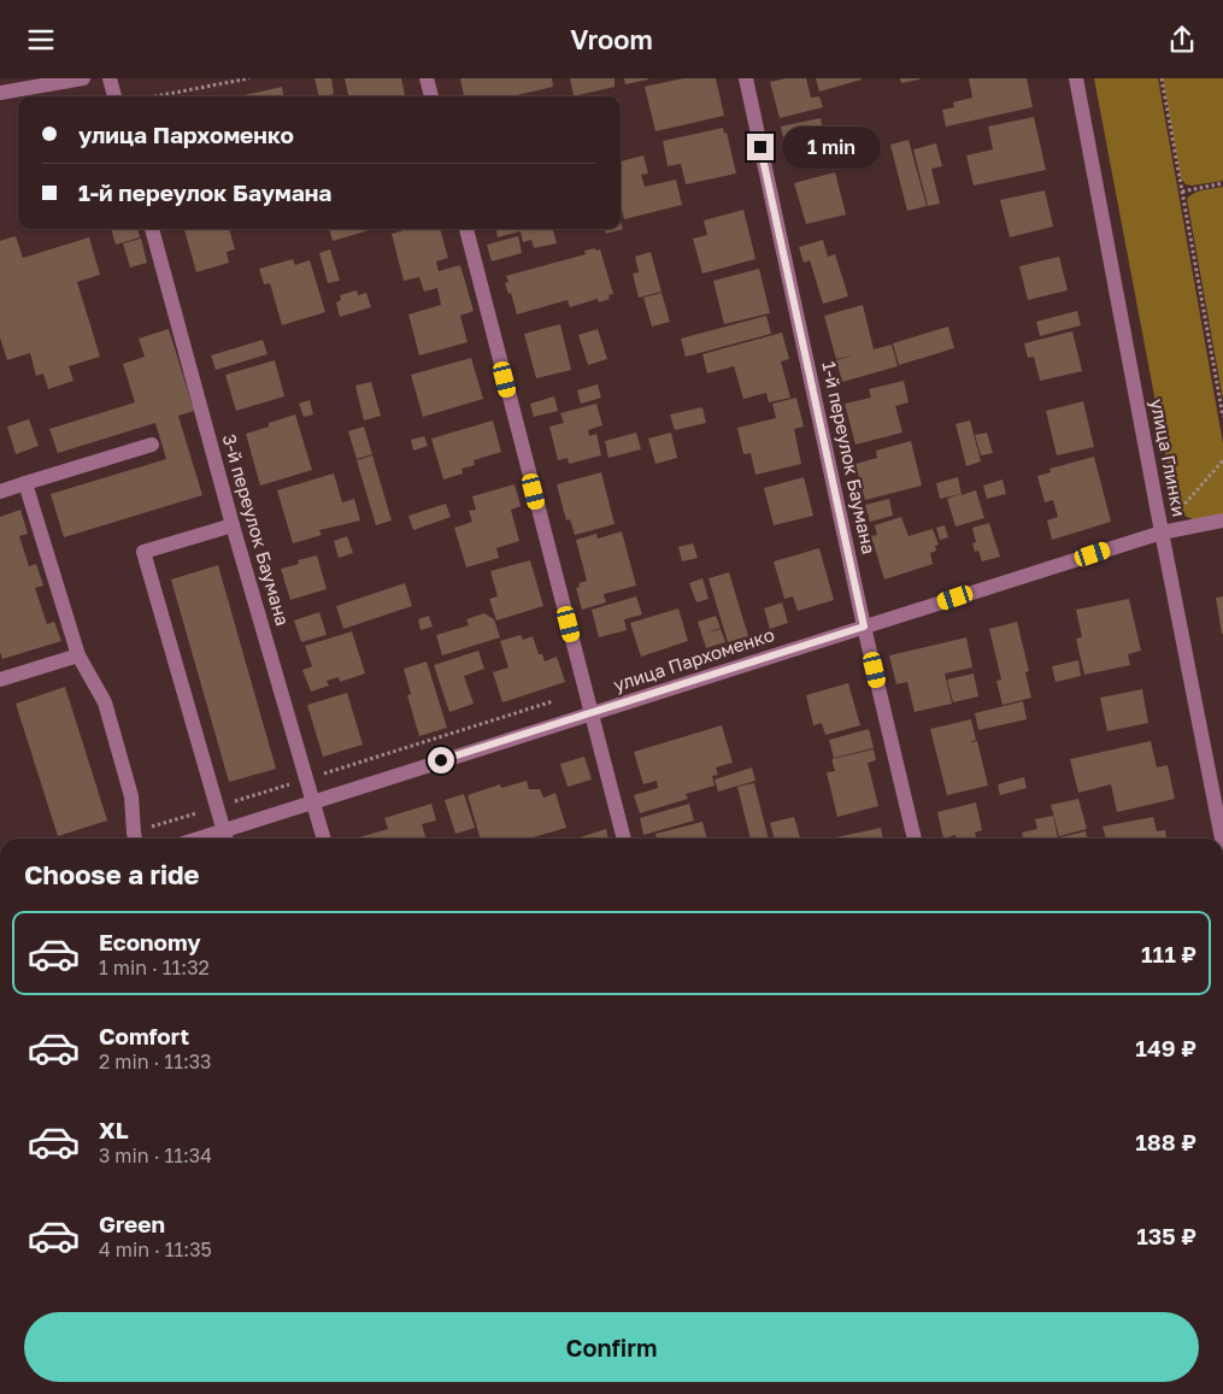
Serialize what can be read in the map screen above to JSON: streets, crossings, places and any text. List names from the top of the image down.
{
  "streets": {
    "street": [
      "1-й переулок Баумана",
      "улица Глинки",
      "3-й переулок Баумана",
      "улица Пархоменко"
    ]
  },
  "crossings": [
    ["1-й переулок Баумана", "улица Пархоменко"],
    ["улица Глинки", "улица Пархоменко"],
    ["3-й переулок Баумана", "улица Пархоменко"]
  ],
  "page": {
    "header": "Vroom",
    "banner": ["улица Пархоменко", "1-й переулок Баумана"],
    "bubble": "1 min",
    "heading": "Choose a ride",
    "list": [
      {
        "name": "Economy",
        "note": "1 min · 11:32",
        "value": "111 ₽"
      },
      {
        "name": "Comfort",
        "note": "2 min · 11:33",
        "value": "149 ₽"
      },
      {
        "name": "XL",
        "note": "3 min · 11:34",
        "value": "188 ₽"
      },
      {
        "name": "Green",
        "note": "4 min · 11:35",
        "value": "135 ₽"
      }
    ],
    "buttons": "Confirm"
  }
}
